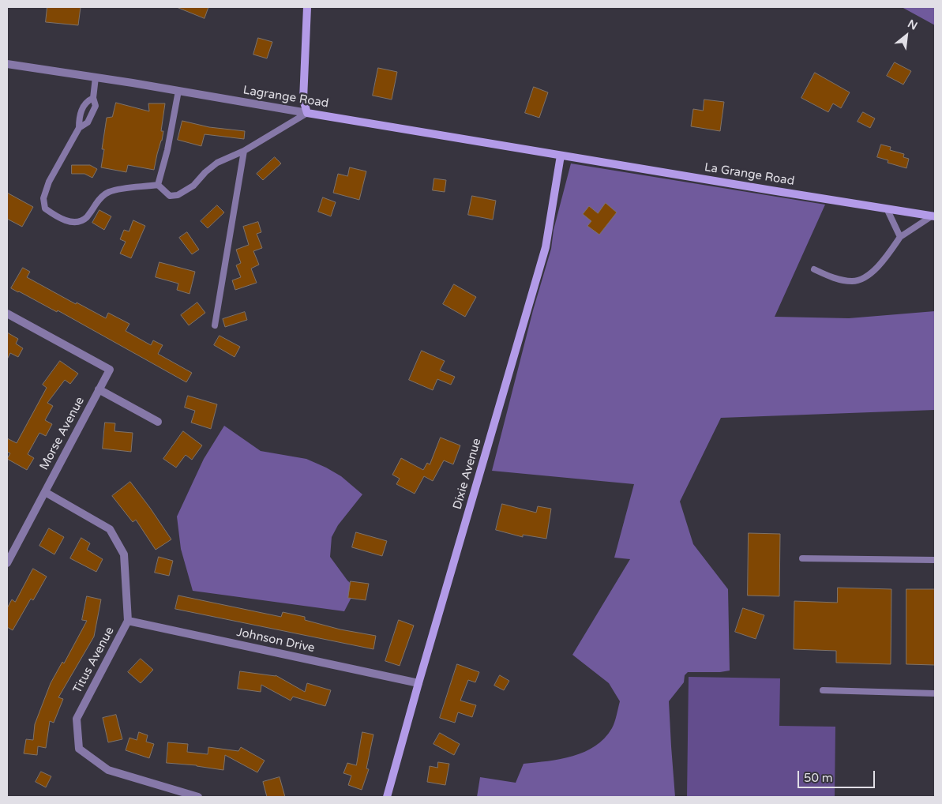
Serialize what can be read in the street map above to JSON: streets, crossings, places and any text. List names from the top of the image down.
{
  "streets": {
    "street": [
      "Lagrange Road",
      "La Grange Road",
      "Morse Avenue",
      "Dixie Avenue",
      "Johnson Drive",
      "Titus Avenue"
    ]
  },
  "crossings": [
    ["Lagrange Road", "La Grange Road"],
    ["Lagrange Road", "Dixie Avenue"],
    ["La Grange Road", "Dixie Avenue"],
    ["Morse Avenue", "Titus Avenue"],
    ["Dixie Avenue", "Johnson Drive"],
    ["Johnson Drive", "Titus Avenue"]
  ],
  "scale_bar": "50 m",
  "north": "top right"
}
